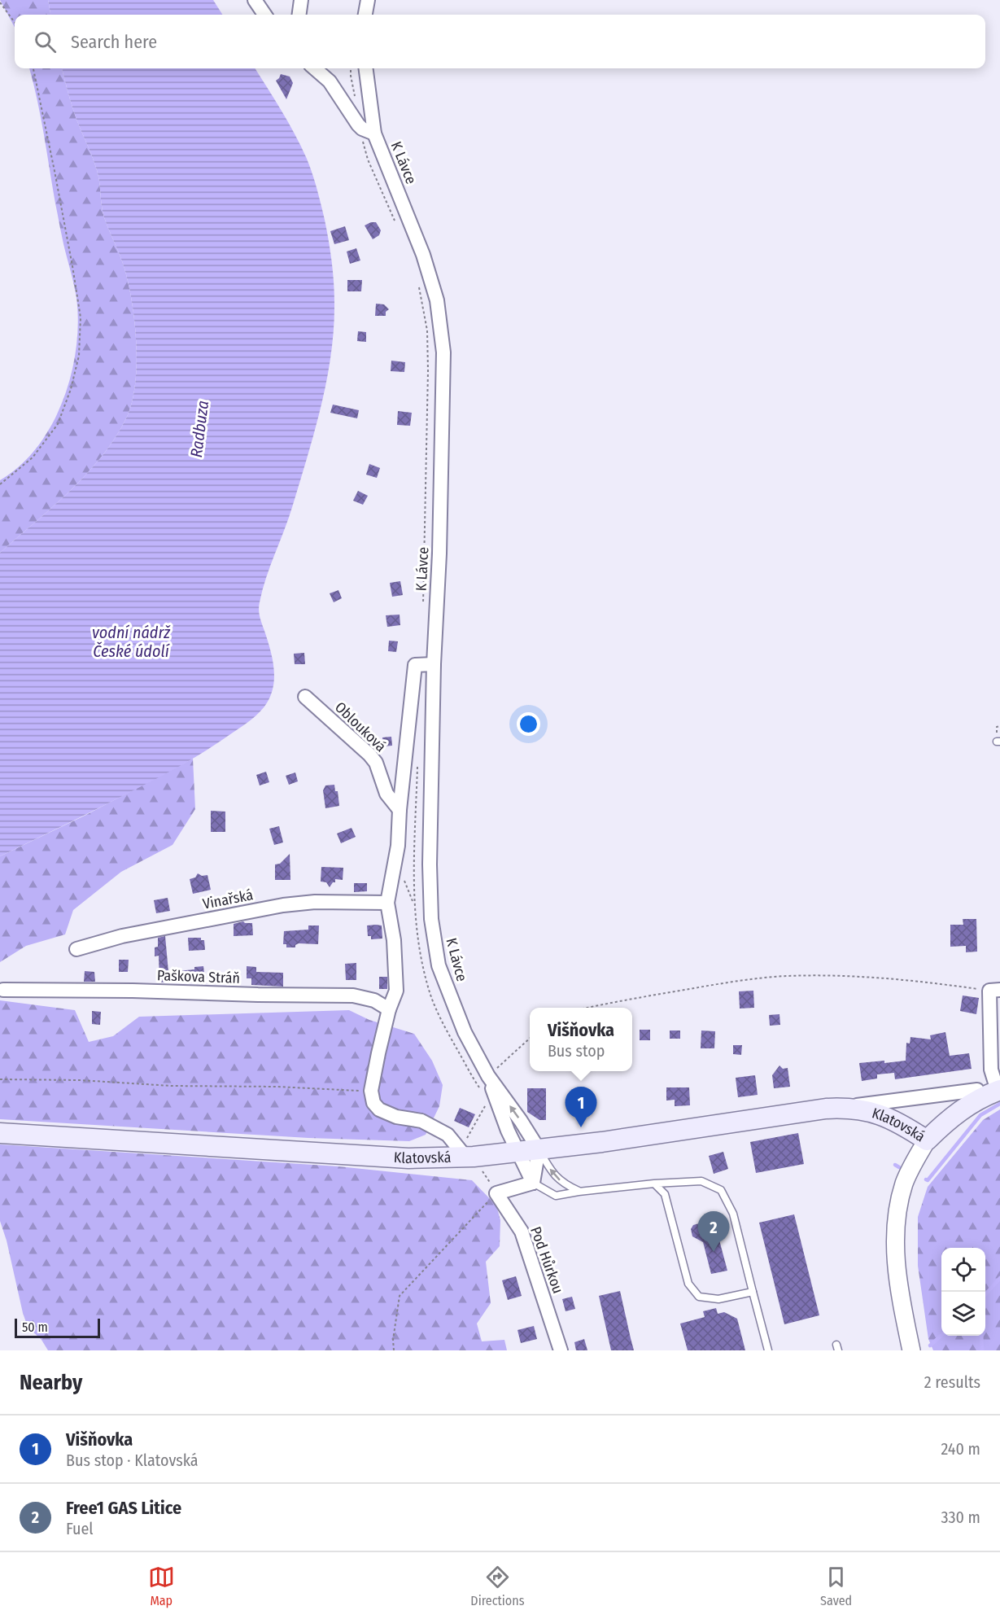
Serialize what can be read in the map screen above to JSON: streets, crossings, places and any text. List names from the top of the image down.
{
  "streets": {
    "main road": ["Klatovská"],
    "street": [
      "K Lávce",
      "Oblouková",
      "Vinařská",
      "Paškova Stráň",
      "Pod Hůrkou"
    ]
  },
  "crossings": [
    ["K Lávce", "Klatovská"]
  ],
  "water": ["Radbuza", "vodní nádrž České údolí"],
  "scale_bar": "50 m",
  "page": {
    "search": "Search here",
    "popup": ["Višňovka", "Bus stop"],
    "pins": ["1", "2"],
    "scale": "50 m",
    "heading": ["Nearby", "2 results"],
    "list": [
      {
        "mark": "1",
        "name": "Višňovka",
        "note": "Bus stop · Klatovská",
        "value": "240 m"
      },
      {
        "mark": "2",
        "name": "Free1 GAS Litice",
        "note": "Fuel",
        "value": "330 m"
      }
    ],
    "nav": ["Map", "Directions", "Saved"]
  }
}
